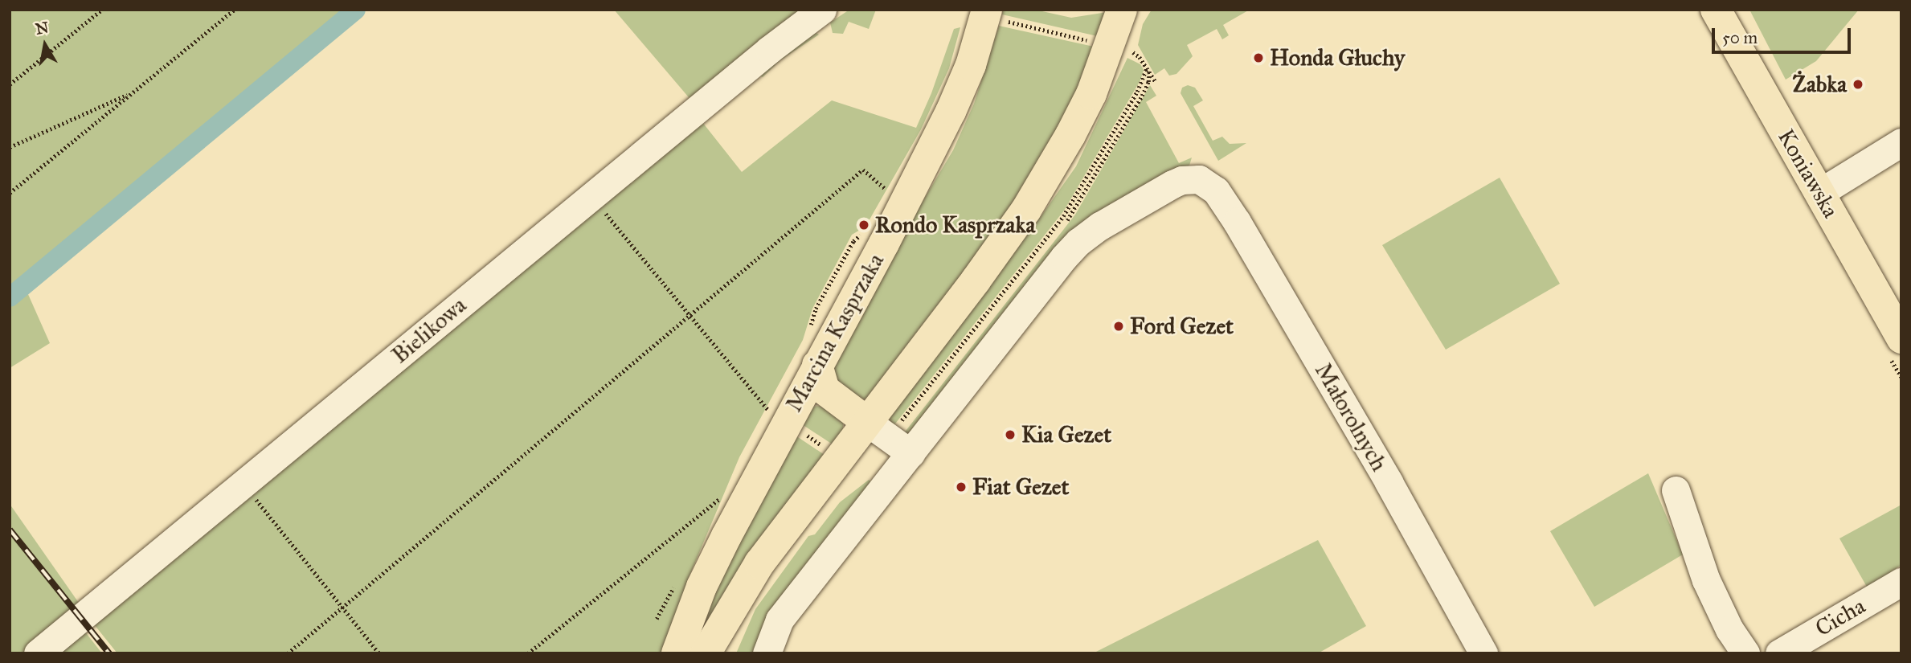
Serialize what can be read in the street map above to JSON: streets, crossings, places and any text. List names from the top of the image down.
{
  "streets": {
    "main road": ["Koniawska", "Marcina Kasprzaka"],
    "street": ["Bielikowa", "Małorolnych", "Cicha"]
  },
  "places": [
    "Honda Głuchy",
    "Żabka",
    "Rondo Kasprzaka",
    "Ford Gezet",
    "Kia Gezet",
    "Fiat Gezet"
  ],
  "scale_bar": "50 m",
  "north": "top"
}
